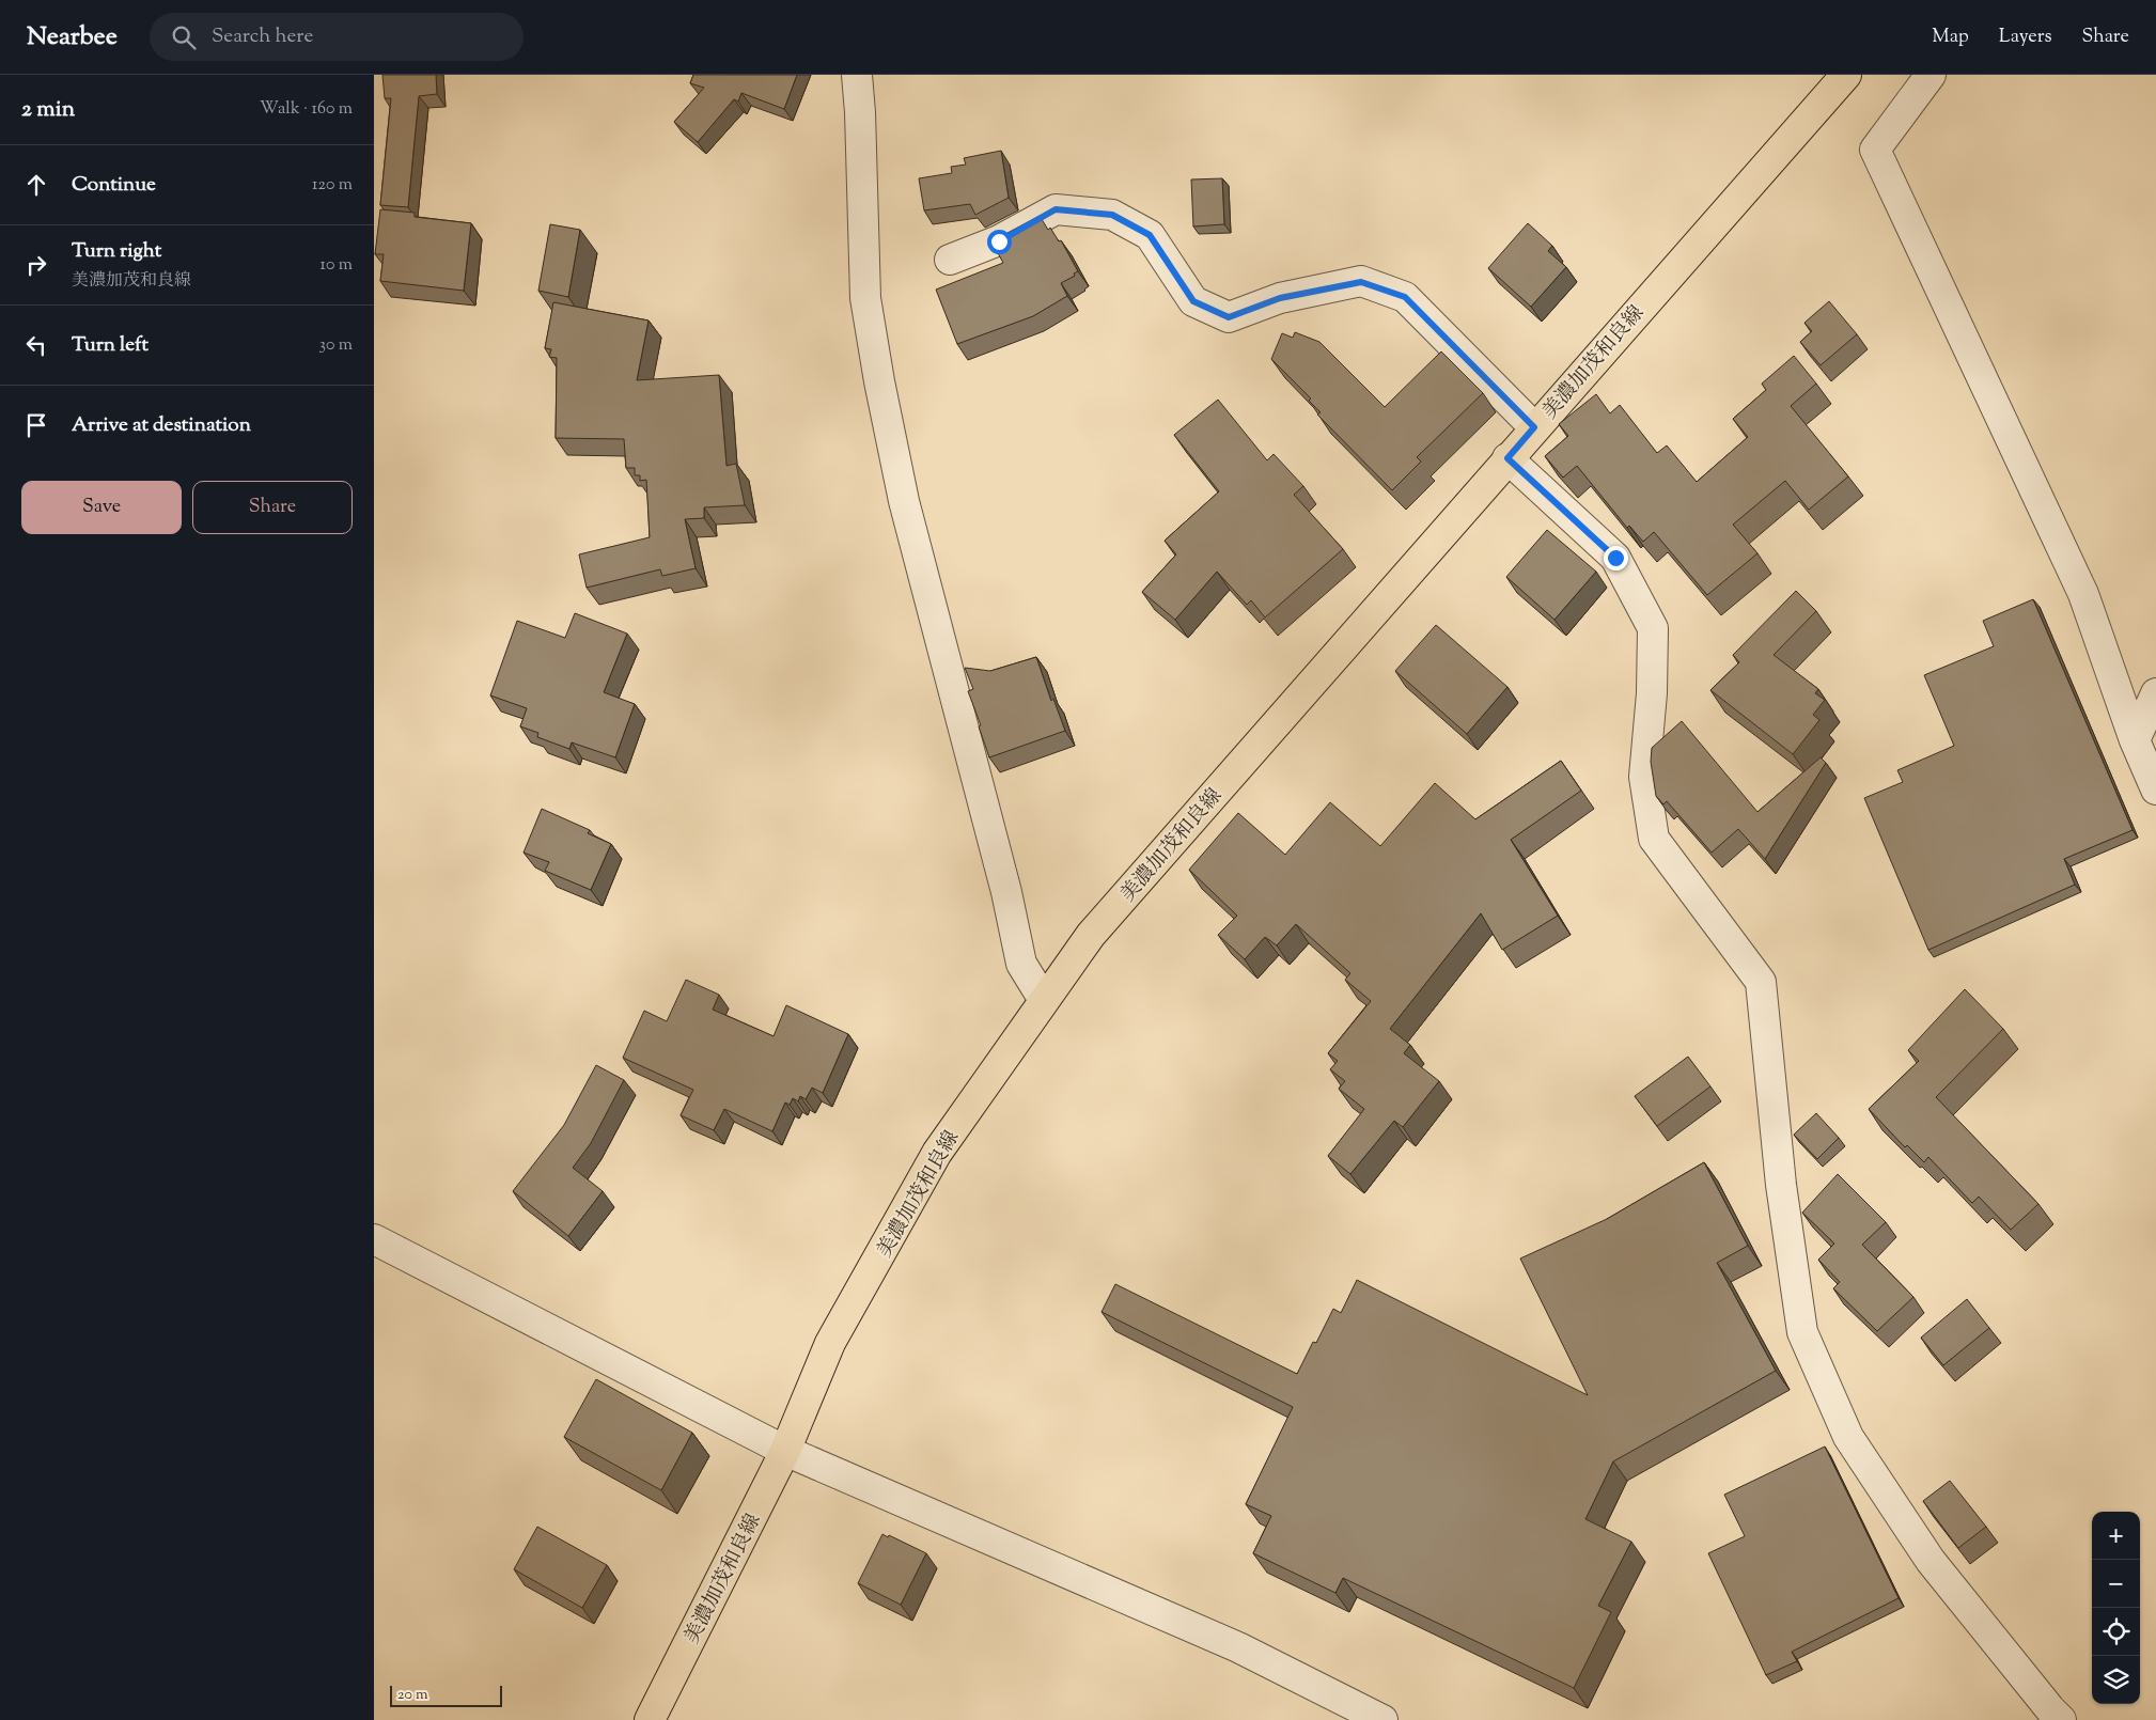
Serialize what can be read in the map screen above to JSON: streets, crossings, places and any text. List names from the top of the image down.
{
  "streets": {
    "main road": ["美濃加茂和良線"]
  },
  "scale_bar": "20 m",
  "page": {
    "header": "Nearbee",
    "search": "Search here",
    "nav": ["Map", "Layers", "Share"],
    "heading": ["2 min", "Walk · 160 m"],
    "list": [
      ["Continue", "120 m"],
      ["Turn right", "美濃加茂和良線", "10 m"],
      ["Turn left", "30 m"],
      "Arrive at destination"
    ],
    "buttons": ["Save", "Share"],
    "map_buttons": ["+", "−"],
    "scale": "20 m"
  }
}
